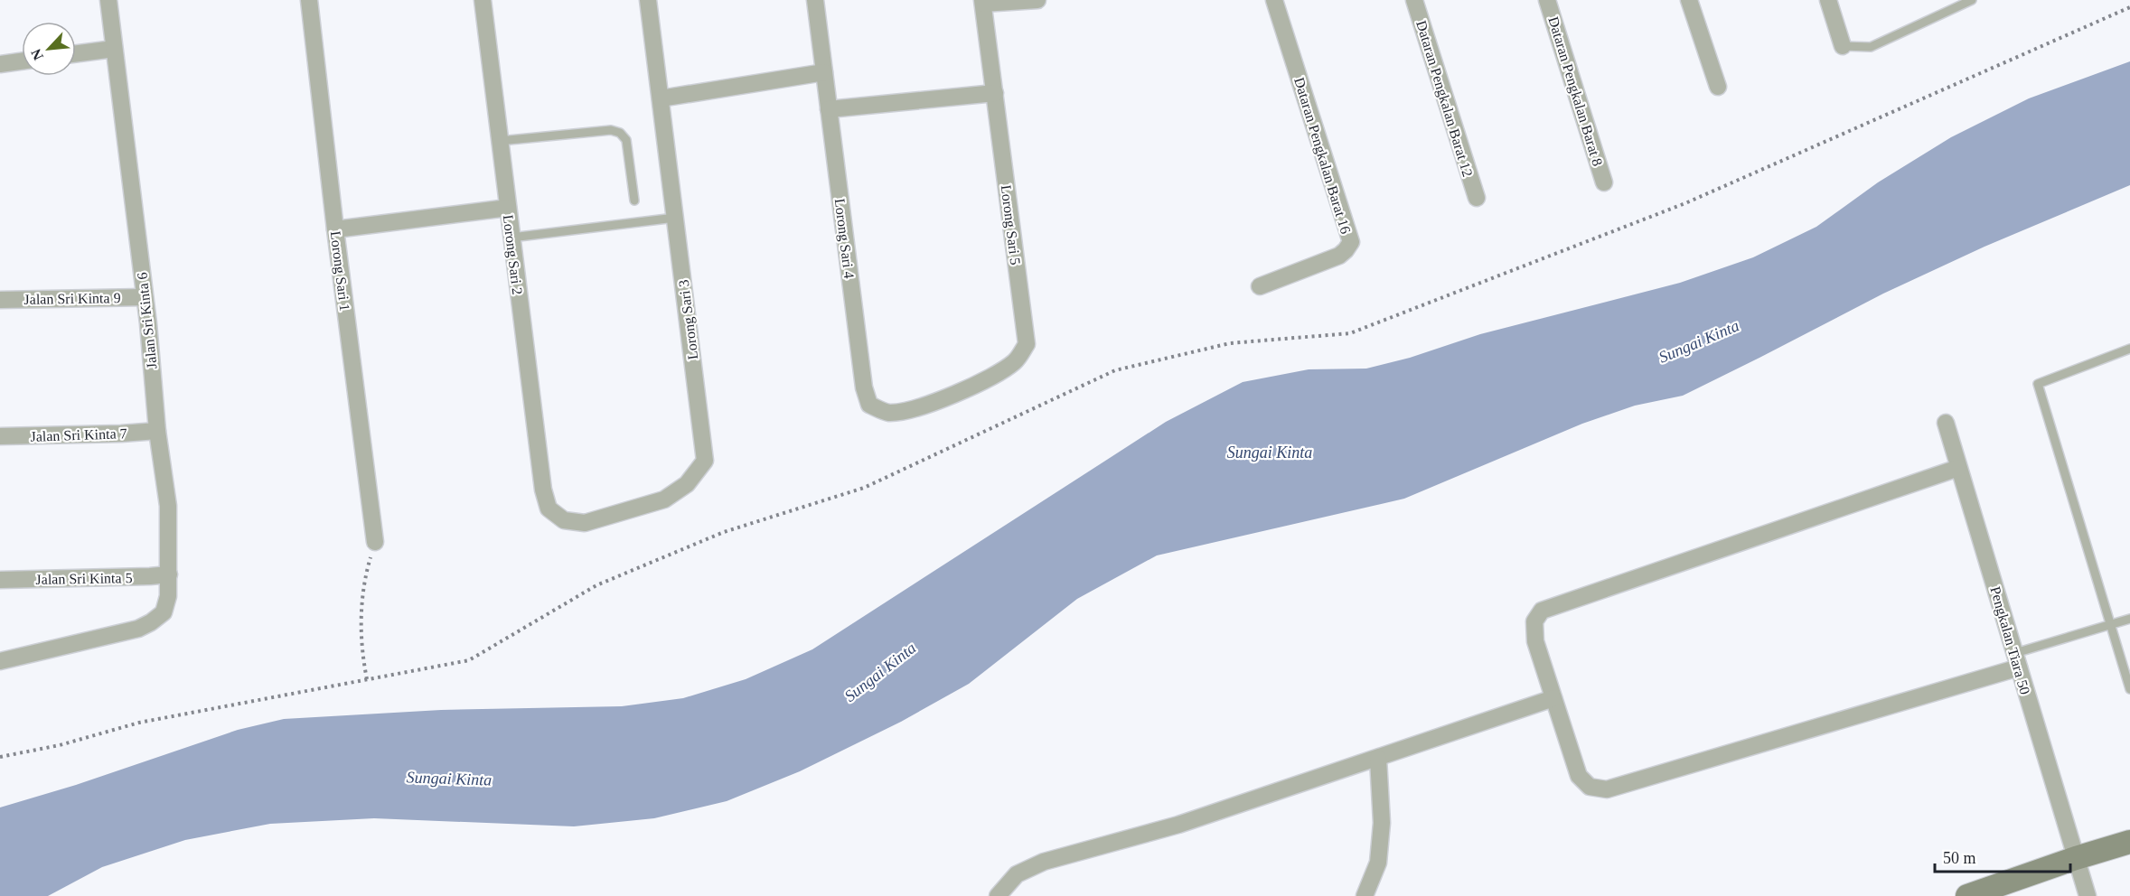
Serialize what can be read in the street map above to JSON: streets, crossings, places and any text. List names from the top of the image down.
{
  "streets": {
    "street": [
      "Dataran Pengkalan Barat 8",
      "Dataran Pengkalan Barat 12",
      "Dataran Pengkalan Barat 16",
      "Lorong Sari 5",
      "Lorong Sari 4",
      "Lorong Sari 2",
      "Lorong Sari 1",
      "Jalan Sri Kinta 9",
      "Lorong Sari 3",
      "Jalan Sri Kinta 6",
      "Jalan Sri Kinta 7",
      "Jalan Sri Kinta 5",
      "Pengkalan Tiara 50"
    ]
  },
  "crossings": [
    ["Lorong Sari 5", "Lorong Sari 4"],
    ["Lorong Sari 2", "Lorong Sari 3"],
    ["Jalan Sri Kinta 9", "Jalan Sri Kinta 6"],
    ["Jalan Sri Kinta 6", "Jalan Sri Kinta 7"],
    ["Jalan Sri Kinta 6", "Jalan Sri Kinta 5"]
  ],
  "water": ["Sungai Kinta"],
  "scale_bar": "50 m",
  "north": "bottom left"
}
